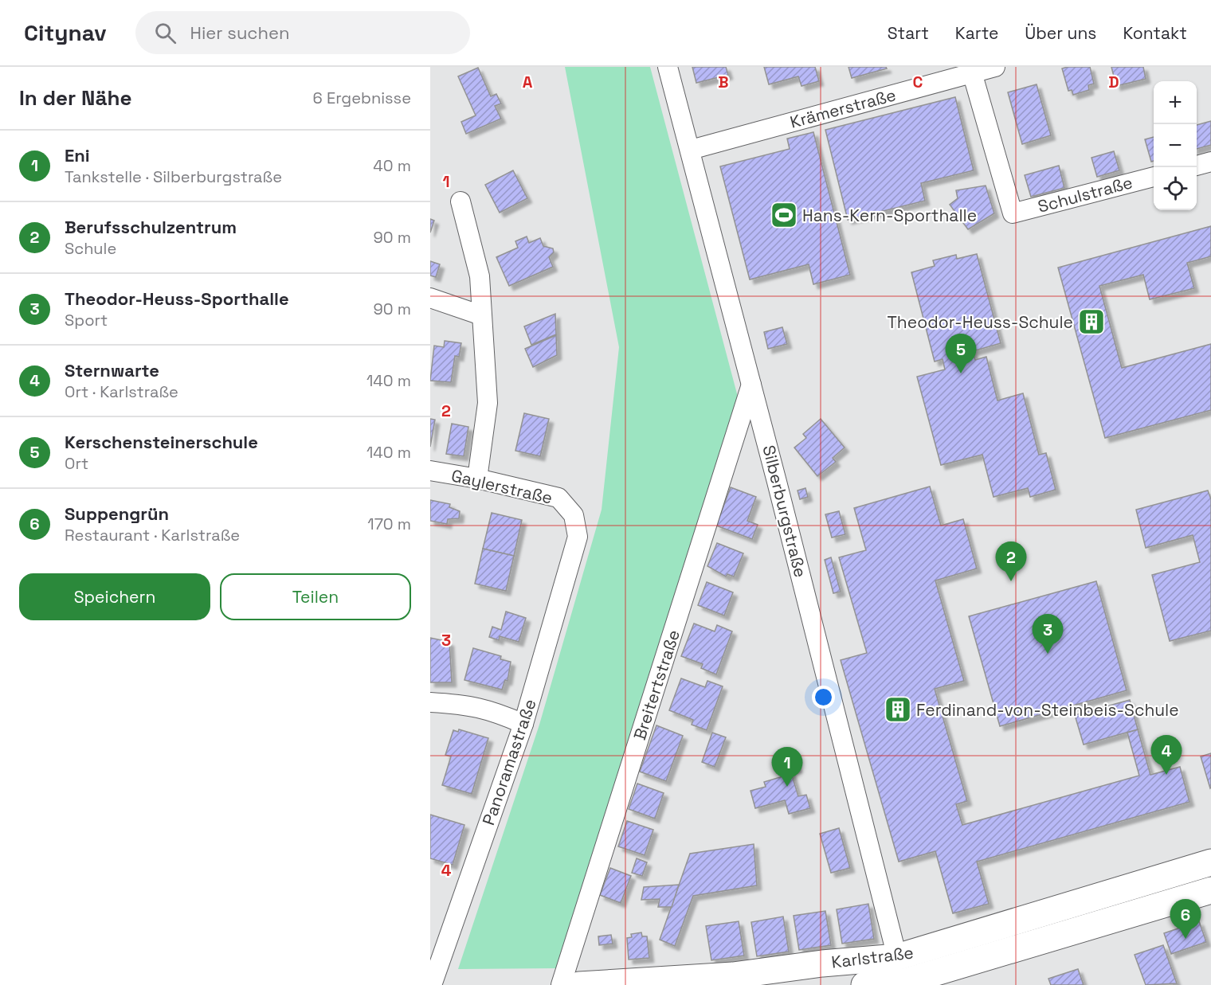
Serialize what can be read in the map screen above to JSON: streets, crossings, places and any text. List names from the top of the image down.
{
  "streets": {
    "main road": ["Karlstraße"],
    "street": [
      "Krämerstraße",
      "Schulstraße",
      "Gaylerstraße",
      "Silberburgstraße",
      "Breitertstraße",
      "Panoramastraße"
    ]
  },
  "crossings": [
    ["Krämerstraße", "Schulstraße"],
    ["Krämerstraße", "Silberburgstraße"],
    ["Gaylerstraße", "Panoramastraße"],
    ["Silberburgstraße", "Breitertstraße"],
    ["Silberburgstraße", "Karlstraße"]
  ],
  "places": {
    "sports": ["Hans-Kern-Sporthalle"],
    "building": ["Theodor-Heuss-Schule", "Ferdinand-von-Steinbeis-Schule"]
  },
  "page": {
    "header": "Citynav",
    "search": "Hier suchen",
    "nav": [
      "Start",
      "Karte",
      "Über uns",
      "Kontakt"
    ],
    "heading": ["In der Nähe", "6 Ergebnisse"],
    "map_buttons": ["+", "−"],
    "list": [
      {
        "mark": "1",
        "name": "Eni",
        "note": "Tankstelle · Silberburgstraße",
        "value": "40 m"
      },
      {
        "mark": "2",
        "name": "Berufsschulzentrum",
        "note": "Schule",
        "value": "90 m"
      },
      {
        "mark": "3",
        "name": "Theodor-Heuss-Sporthalle",
        "note": "Sport",
        "value": "90 m"
      },
      {
        "mark": "4",
        "name": "Sternwarte",
        "note": "Ort · Karlstraße",
        "value": "140 m"
      },
      {
        "mark": "5",
        "name": "Kerschensteinerschule",
        "note": "Ort",
        "value": "140 m"
      },
      {
        "mark": "6",
        "name": "Suppengrün",
        "note": "Restaurant · Karlstraße",
        "value": "170 m"
      }
    ],
    "pins": [
      "5",
      "2",
      "3",
      "4",
      "1",
      "6"
    ],
    "buttons": ["Speichern", "Teilen"]
  },
  "grid": {
    "columns": [
      "A",
      "B",
      "C",
      "D"
    ],
    "rows": [
      "1",
      "2",
      "3",
      "4"
    ]
  }
}
